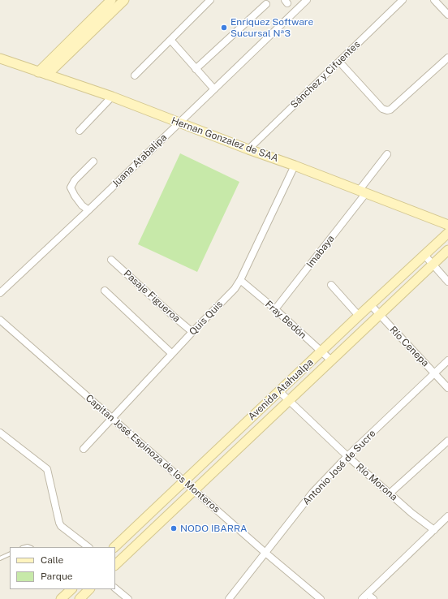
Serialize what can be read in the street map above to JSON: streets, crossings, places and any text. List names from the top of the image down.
{
  "streets": {
    "main road": ["Hernan Gonzalez de SAA", "Avenida Atahualpa"],
    "street": [
      "Sánchez y Cifuentes",
      "Juana Atabalipa",
      "Imabaya",
      "Pasaje Figueroa",
      "Quis Quis",
      "Fray Bedón",
      "Río Cenepa",
      "Capitan José Espinoza de los Monteros",
      "Antonio José de Sucre",
      "Río Morona"
    ]
  },
  "crossings": [
    ["Sánchez y Cifuentes", "Hernan Gonzalez de SAA"],
    ["Hernan Gonzalez de SAA", "Juana Atabalipa"],
    ["Hernan Gonzalez de SAA", "Imabaya"],
    ["Hernan Gonzalez de SAA", "Quis Quis"],
    ["Imabaya", "Fray Bedón"],
    ["Pasaje Figueroa", "Quis Quis"],
    ["Quis Quis", "Fray Bedón"],
    ["Quis Quis", "Capitan José Espinoza de los Monteros"],
    ["Fray Bedón", "Avenida Atahualpa"],
    ["Río Cenepa", "Avenida Atahualpa"],
    ["Río Cenepa", "Antonio José de Sucre"],
    ["Avenida Atahualpa", "Capitan José Espinoza de los Monteros"],
    ["Avenida Atahualpa", "Río Morona"],
    ["Capitan José Espinoza de los Monteros", "Antonio José de Sucre"],
    ["Antonio José de Sucre", "Río Morona"]
  ],
  "places": ["Enriquez Software Sucursal Nª3", "NODO IBARRA"],
  "legend": ["Calle", "Parque"]
}
